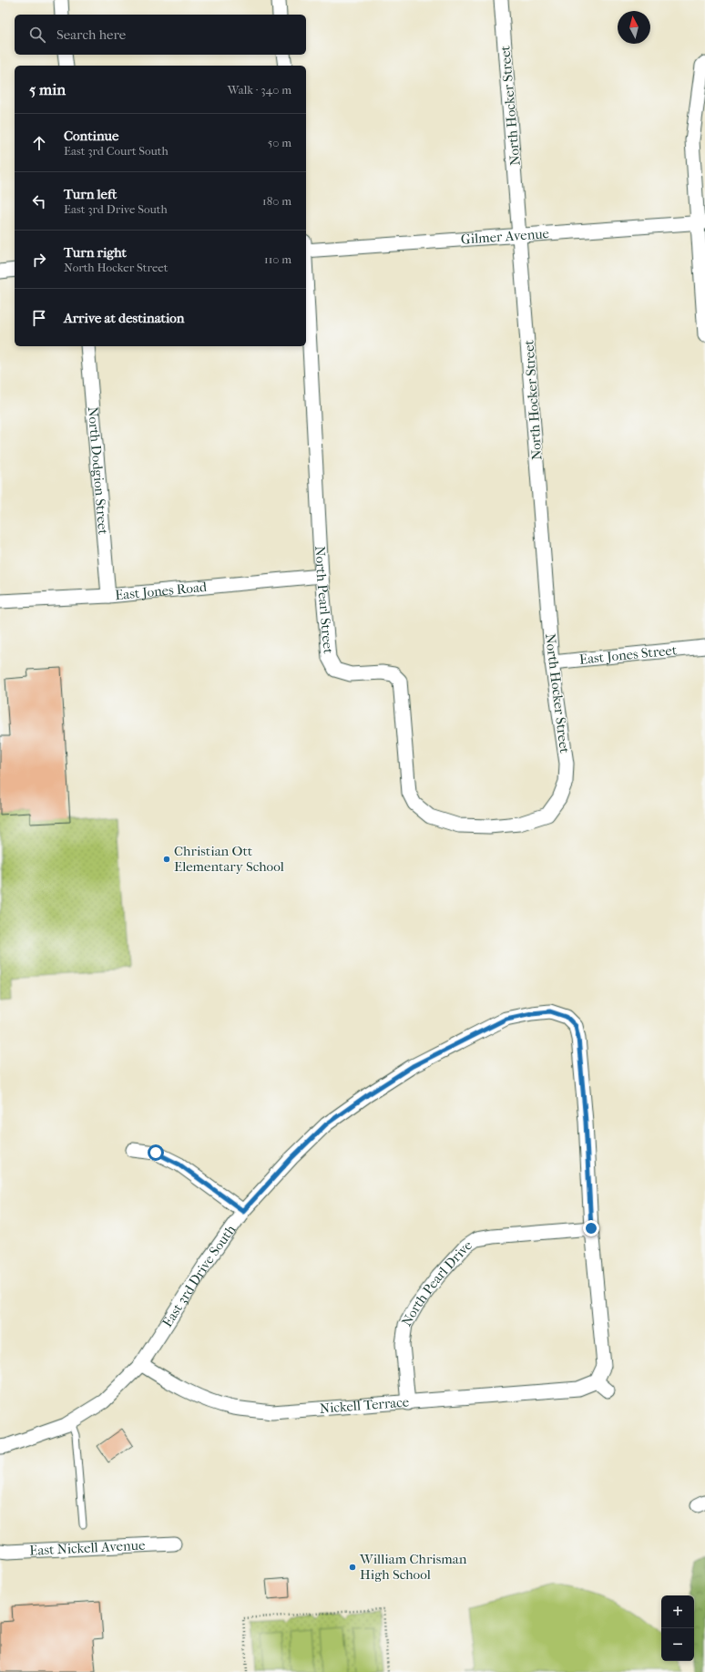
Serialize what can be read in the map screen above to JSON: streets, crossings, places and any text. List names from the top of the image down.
{
  "streets": {
    "street": [
      "North Hocker Street",
      "Gilmer Avenue",
      "North Dodgion Street",
      "East Jones Road",
      "North Pearl Street",
      "East Jones Street",
      "East 3rd Drive South",
      "North Pearl Drive",
      "Nickell Terrace",
      "East Nickell Avenue"
    ]
  },
  "crossings": [
    ["North Hocker Street", "Gilmer Avenue"],
    ["North Hocker Street", "North Pearl Street"],
    ["North Hocker Street", "East Jones Street"],
    ["North Dodgion Street", "East Jones Road"],
    ["East Jones Road", "North Pearl Street"],
    ["East 3rd Drive South", "North Pearl Drive"],
    ["East 3rd Drive South", "Nickell Terrace"],
    ["North Pearl Drive", "Nickell Terrace"]
  ],
  "places": ["Christian Ott Elementary School", "William Chrisman High School"],
  "north": "top",
  "page": {
    "search": "Search here",
    "heading": ["5 min", "Walk · 340 m"],
    "list": [
      ["Continue", "East 3rd Court South", "50 m"],
      ["Turn left", "East 3rd Drive South", "180 m"],
      ["Turn right", "North Hocker Street", "110 m"],
      "Arrive at destination"
    ],
    "map_buttons": ["+", "−"]
  }
}
